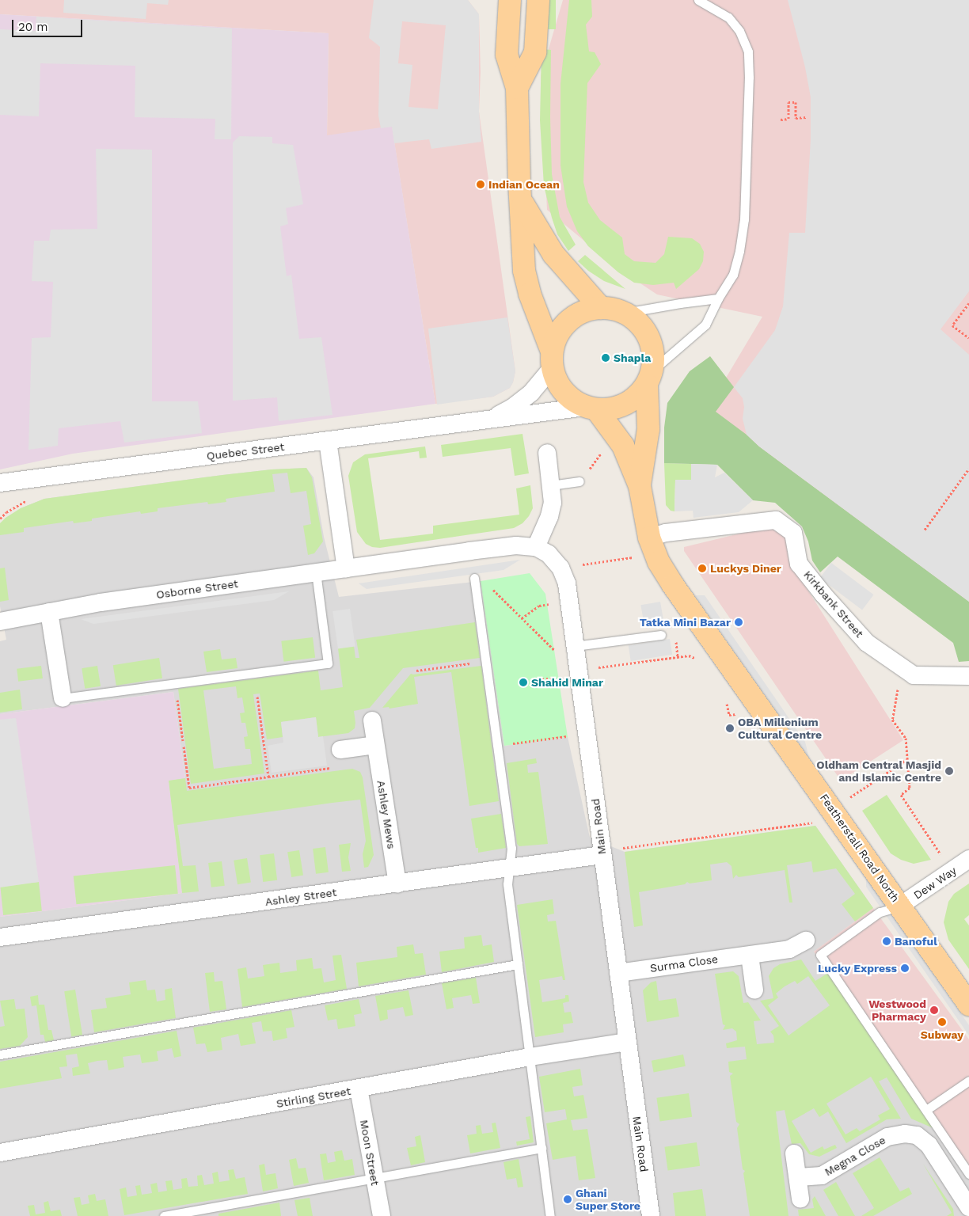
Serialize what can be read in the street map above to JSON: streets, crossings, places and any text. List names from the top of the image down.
{
  "streets": {
    "main road": ["Featherstall Road North"],
    "street": [
      "Quebec Street",
      "Osborne Street",
      "Kirkbank Street",
      "Ashley Mews",
      "Main Road",
      "Dew Way",
      "Ashley Street",
      "Surma Close",
      "Stirling Street",
      "Moon Street",
      "Megna Close"
    ]
  },
  "crossings": [
    ["Quebec Street", "Featherstall Road North"],
    ["Osborne Street", "Main Road"],
    ["Kirkbank Street", "Featherstall Road North"],
    ["Ashley Mews", "Ashley Street"],
    ["Main Road", "Ashley Street"],
    ["Main Road", "Surma Close"],
    ["Main Road", "Stirling Street"],
    ["Featherstall Road North", "Dew Way"],
    ["Stirling Street", "Moon Street"]
  ],
  "places": [
    "Indian Ocean",
    "Shapla",
    "Luckys Diner",
    "Tatka Mini Bazar",
    "Shahid Minar",
    "OBA Millenium Cultural Centre",
    "Oldham Central Masjid and Islamic Centre",
    "Banoful",
    "Lucky Express",
    "Westwood Pharmacy",
    "Subway",
    "Ghani Super Store"
  ],
  "scale_bar": "20 m"
}
